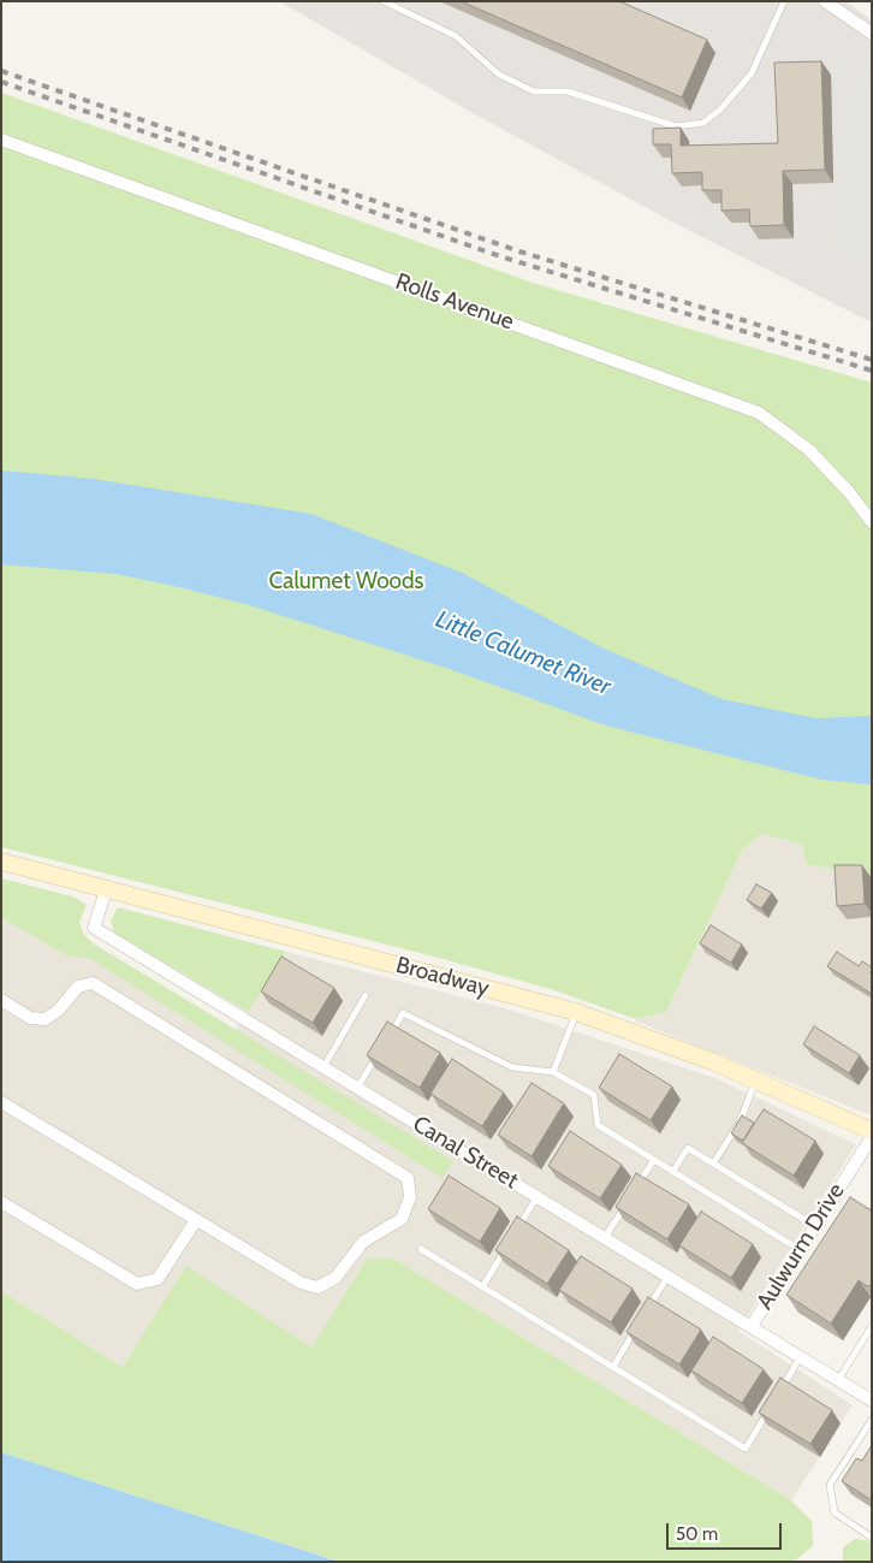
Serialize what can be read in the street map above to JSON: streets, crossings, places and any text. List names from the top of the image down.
{
  "streets": {
    "street": [
      "Rolls Avenue",
      "Broadway",
      "Canal Street",
      "Aulwurm Drive"
    ]
  },
  "crossings": [
    ["Broadway", "Canal Street"],
    ["Canal Street", "Aulwurm Drive"]
  ],
  "water": ["Little Calumet River"],
  "parks": ["Calumet Woods"],
  "scale_bar": "50 m"
}
